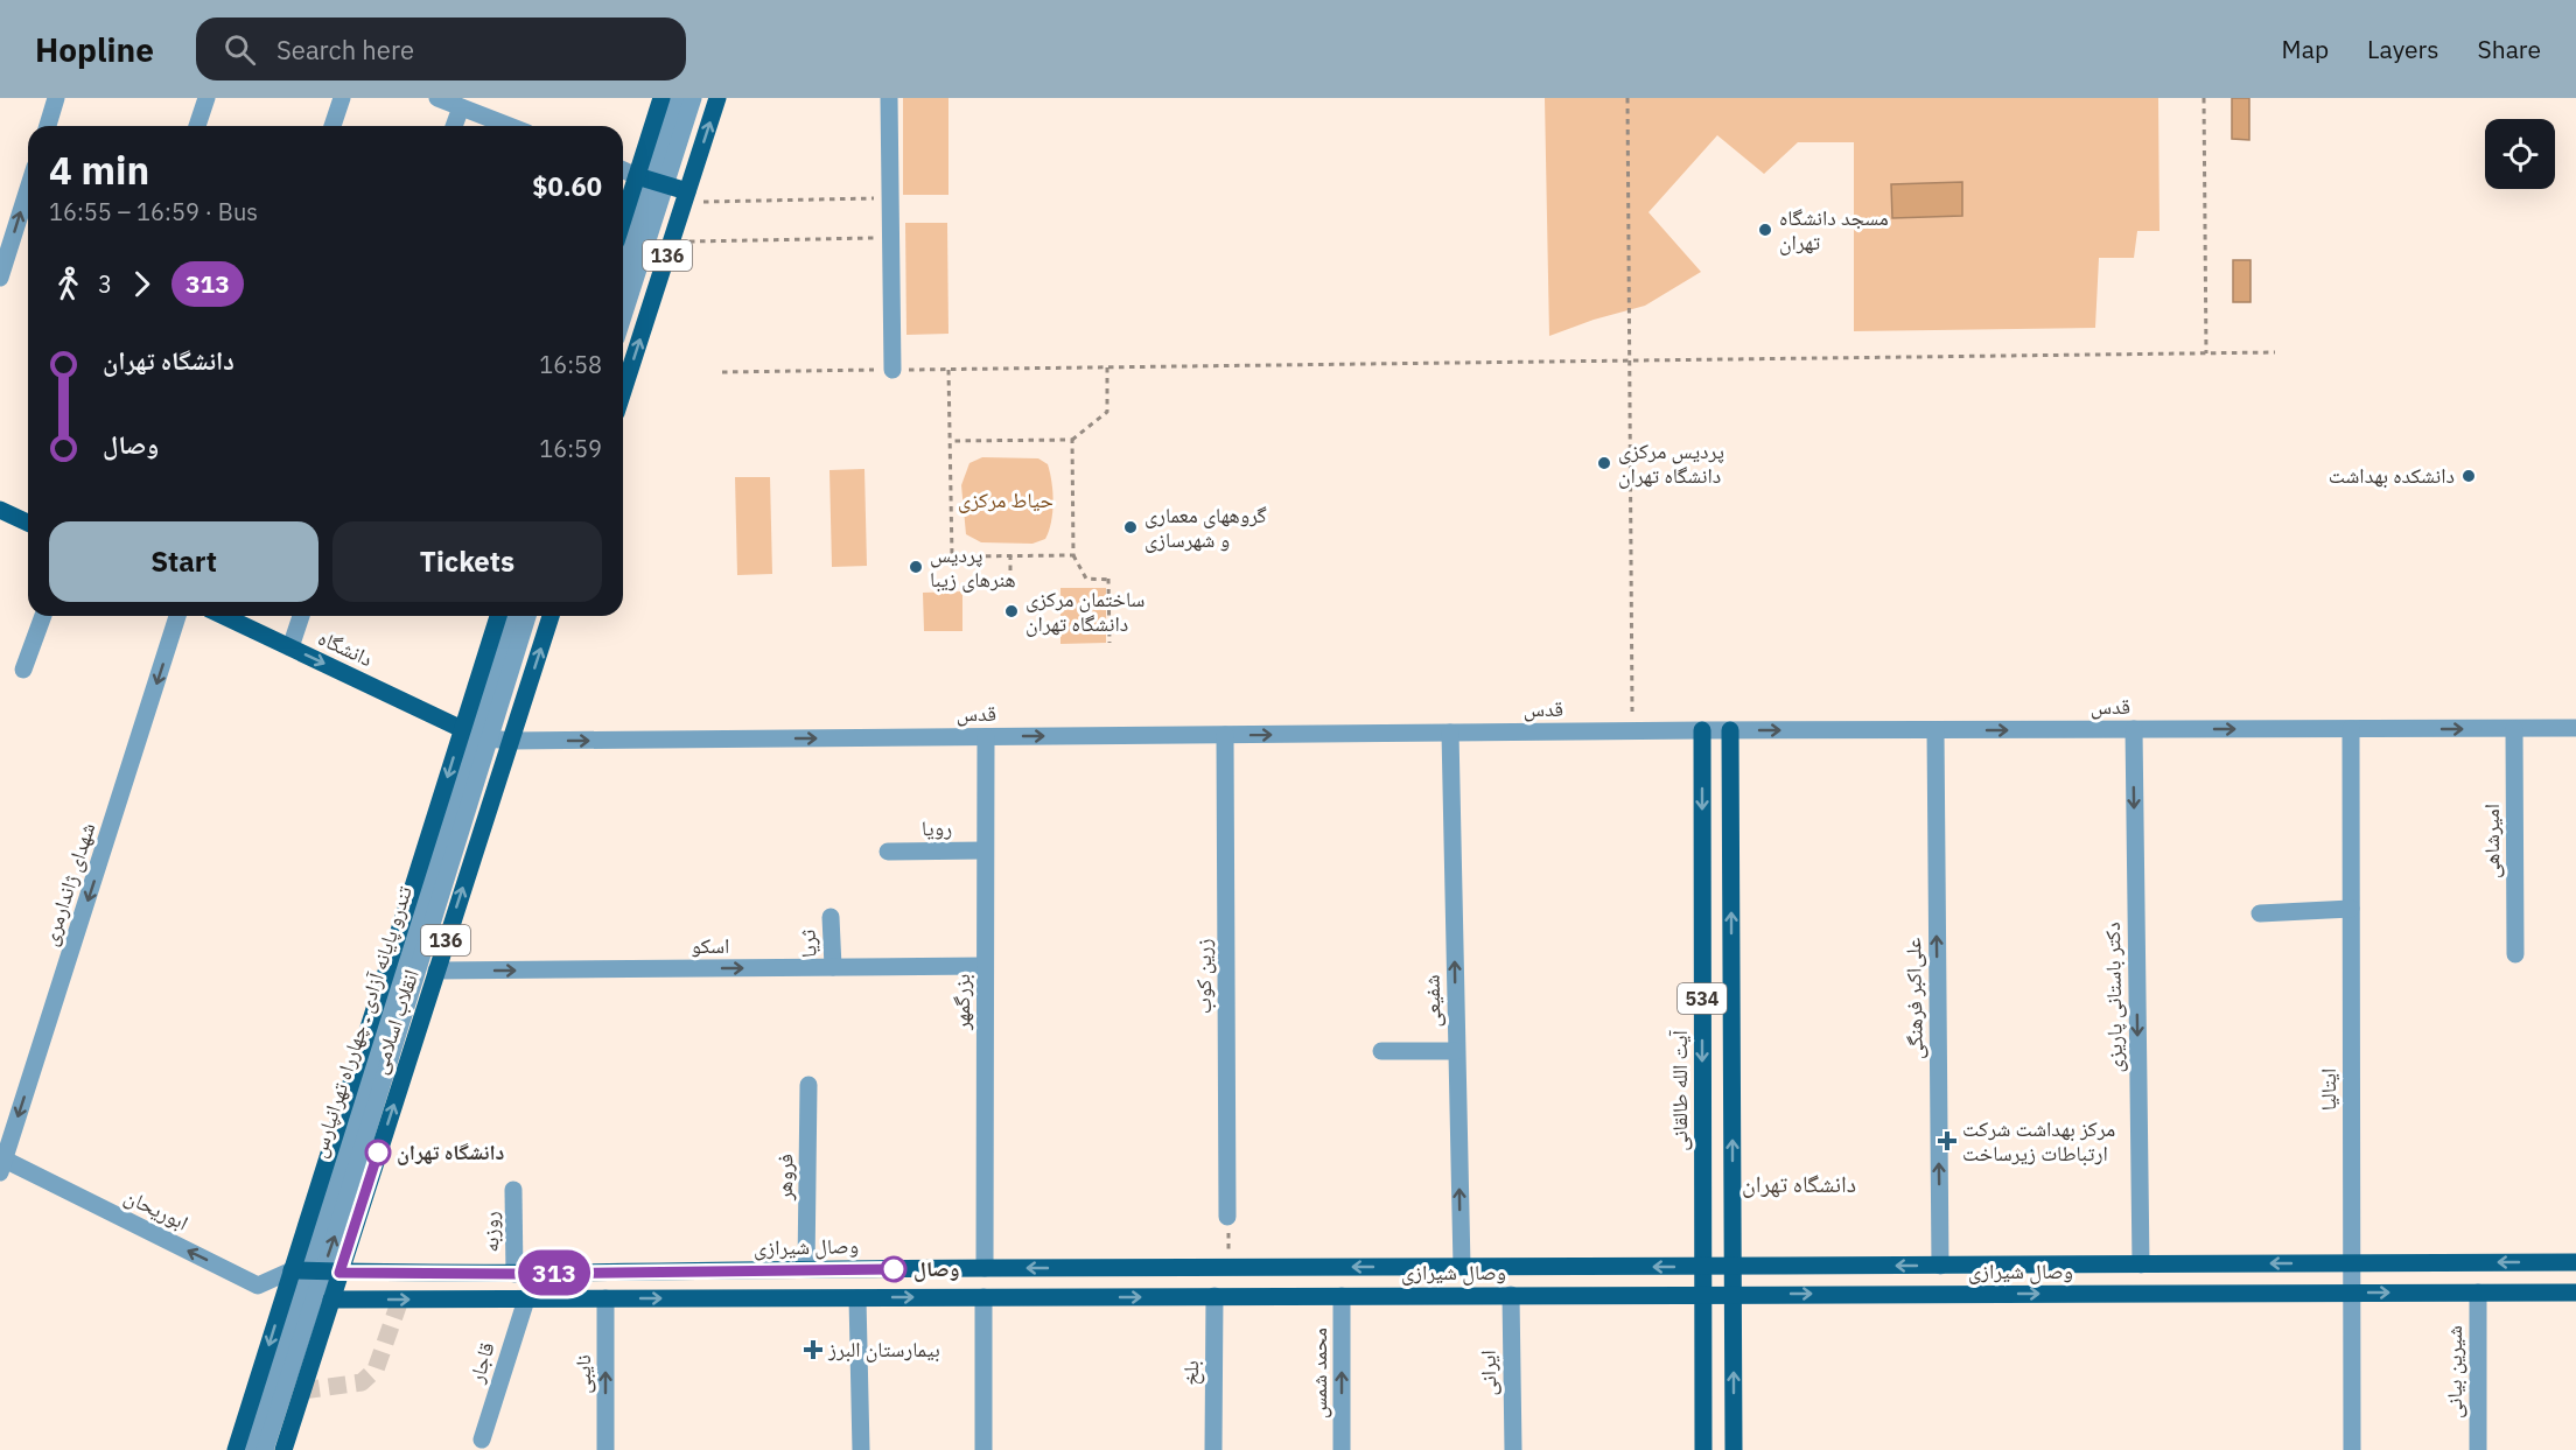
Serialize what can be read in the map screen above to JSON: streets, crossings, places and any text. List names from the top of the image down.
{
  "streets": {
    "main road": [
      "136",
      "دانشگاه",
      "534",
      "انقلاب اسلامی",
      "آیت الله طالقانی",
      "وصال شیرازی"
    ],
    "street": [
      "قدس",
      "رویا",
      "امیرشاهی",
      "شهدای ژاندارمری",
      "ثریا",
      "اسکو",
      "زرین کوب",
      "دکتر باستانی پاریزی",
      "علی‌اکبر فرهنگی",
      "شفیعی",
      "بزرگمهر",
      "ایتالیا",
      "فروهر",
      "ابوریحان",
      "روزبه",
      "قاجار",
      "شیرین بیانی",
      "بلخ",
      "محمد شمس",
      "ایرانی",
      "نایبی"
    ]
  },
  "crossings": [
    ["دانشگاه", "قدس"],
    ["دانشگاه", "انقلاب اسلامی"],
    ["قدس", "امیرشاهی"],
    ["قدس", "زرین کوب"],
    ["قدس", "دکتر باستانی پاریزی"],
    ["قدس", "534"],
    ["قدس", "علی‌اکبر فرهنگی"],
    ["قدس", "شفیعی"],
    ["قدس", "بزرگمهر"],
    ["قدس", "انقلاب اسلامی"],
    ["قدس", "ایتالیا"],
    ["قدس", "آیت الله طالقانی"],
    ["رویا", "بزرگمهر"],
    ["شهدای ژاندارمری", "ابوریحان"],
    ["ثریا", "اسکو"],
    ["اسکو", "بزرگمهر"],
    ["اسکو", "انقلاب اسلامی"],
    ["دکتر باستانی پاریزی", "وصال شیرازی"],
    ["534", "وصال شیرازی"],
    ["علی‌اکبر فرهنگی", "وصال شیرازی"],
    ["شفیعی", "وصال شیرازی"],
    ["بزرگمهر", "وصال شیرازی"],
    ["انقلاب اسلامی", "ابوریحان"],
    ["انقلاب اسلامی", "وصال شیرازی"],
    ["ایتالیا", "وصال شیرازی"],
    ["آیت الله طالقانی", "وصال شیرازی"],
    ["فروهر", "وصال شیرازی"],
    ["ابوریحان", "وصال شیرازی"],
    ["روزبه", "وصال شیرازی"],
    ["وصال شیرازی", "قاجار"],
    ["وصال شیرازی", "شیرین بیانی"],
    ["وصال شیرازی", "بلخ"],
    ["وصال شیرازی", "محمد شمس"],
    ["وصال شیرازی", "ایرانی"],
    ["وصال شیرازی", "نایبی"]
  ],
  "one_way": [
    "دانشگاه",
    "قدس",
    "شهدای ژاندارمری",
    "اسکو",
    "دکتر باستانی پاریزی",
    "علی‌اکبر فرهنگی",
    "شفیعی",
    "ابوریحان",
    "محمد شمس",
    "نایبی"
  ],
  "districts": ["دانشگاه تهران"],
  "parks": ["حیاط مرکزی"],
  "places": {
    "other": [
      "مسجد دانشگاه تهران",
      "پردیس مرکزی دانشگاه‌ تهران",
      "دانشکده بهداشت",
      "گروههای معماری و شهرسازی",
      "پردیس هنرهای زیبا",
      "ساختمان مرکزی دانشگاه تهران",
      "دانشگاه تهران",
      "وصال"
    ],
    "health": ["مرکز بهداشت شرکت ارتباطات زیرساخت", "بیمارستان البرز"]
  },
  "lines": ["bus line 313"],
  "page": {
    "header": "Hopline",
    "search": "Search here",
    "nav": ["Map", "Layers", "Share"],
    "on_map": "313",
    "heading": ["4 min", "16:55 – 16:59 · Bus", "$0.60"],
    "legs": ["3", "313"],
    "list": [
      {
        "name": "دانشگاه تهران",
        "value": "16:58"
      },
      {
        "name": "وصال",
        "value": "16:59"
      }
    ],
    "buttons": ["Start", "Tickets"]
  }
}
